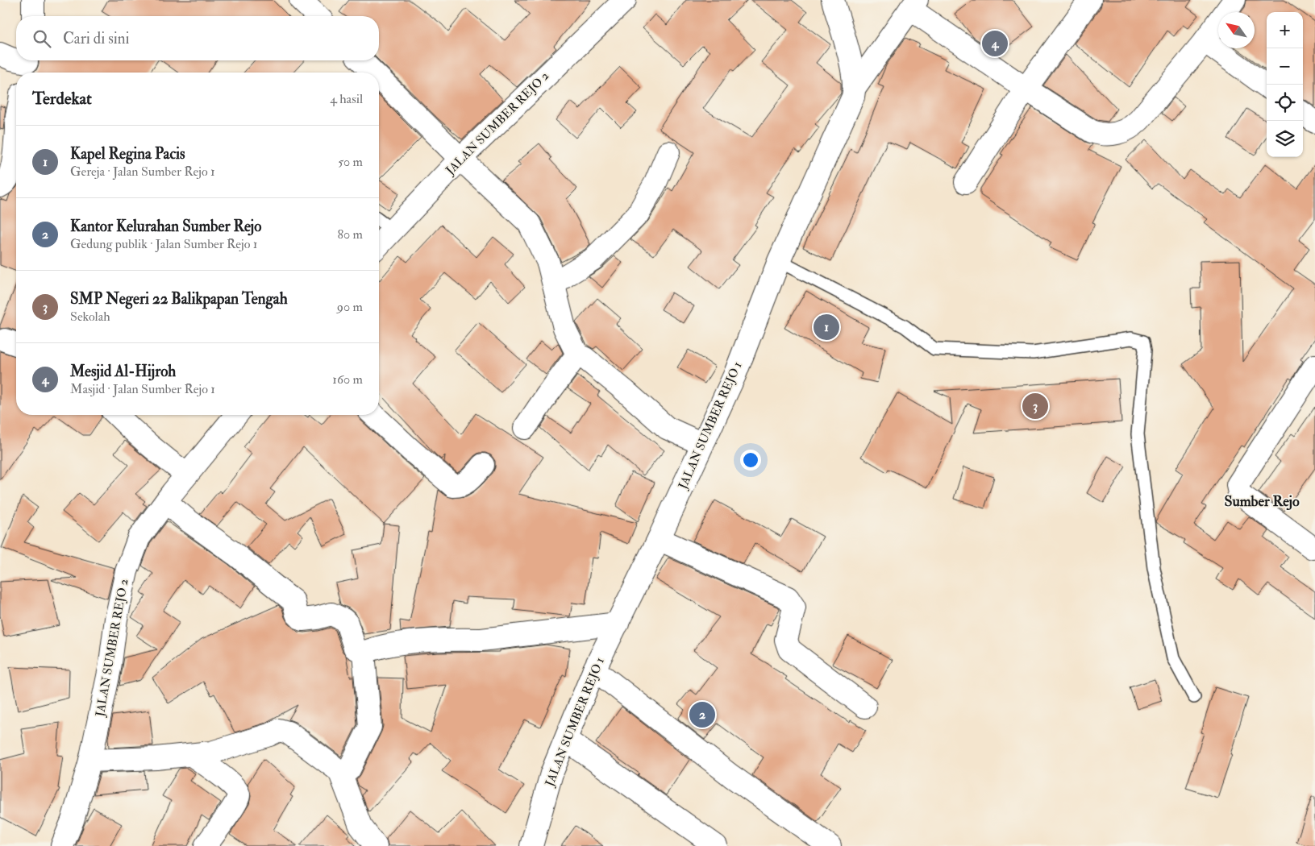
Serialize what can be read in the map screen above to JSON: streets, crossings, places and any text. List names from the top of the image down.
{
  "streets": {
    "street": ["JALAN SUMBER REJO 2", "JALAN SUMBER REJO 1"]
  },
  "districts": ["Sumber Rejo"],
  "north": "top left",
  "page": {
    "map_buttons": ["+", "−"],
    "search": "Cari di sini",
    "pins": [
      "4",
      "1",
      "3",
      "2"
    ],
    "heading": ["Terdekat", "4 hasil"],
    "list": [
      {
        "mark": "1",
        "name": "Kapel Regina Pacis",
        "note": "Gereja · Jalan Sumber Rejo 1",
        "value": "50 m"
      },
      {
        "mark": "2",
        "name": "Kantor Kelurahan Sumber Rejo",
        "note": "Gedung publik · Jalan Sumber Rejo 1",
        "value": "80 m"
      },
      {
        "mark": "3",
        "name": "SMP Negeri 22 Balikpapan Tengah",
        "note": "Sekolah",
        "value": "90 m"
      },
      {
        "mark": "4",
        "name": "Mesjid Al-Hijroh",
        "note": "Masjid · Jalan Sumber Rejo 1",
        "value": "160 m"
      }
    ]
  }
}
